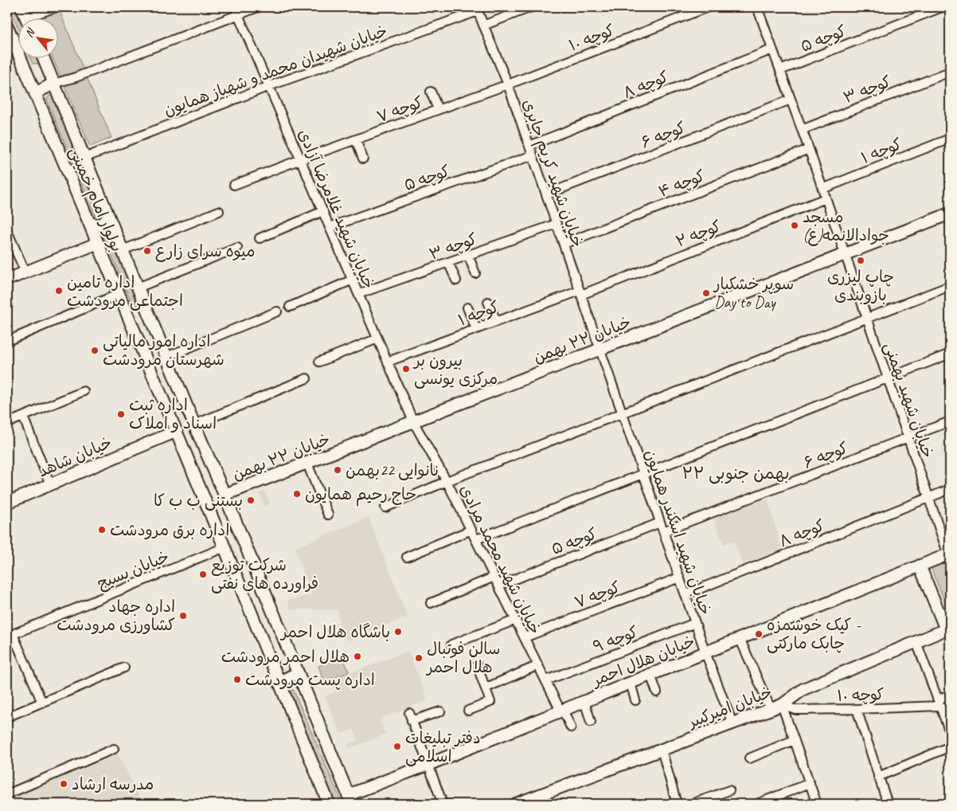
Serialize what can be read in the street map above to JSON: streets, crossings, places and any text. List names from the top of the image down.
{
  "streets": {
    "street": [
      "کوچه ۱۰",
      "کوچه ۵",
      "خیابان شهیدان محمد و شهباز همایون",
      "کوچه ۸",
      "کوچه ۳",
      "کوچه ۷",
      "کوچه ۶",
      "کوچه ۱",
      "خیابان شهید کریم جابری",
      "کوچه ۴",
      "بولوار امام خمینی",
      "خیابان شهید غلامرضا آزادی",
      "کوچه ۲",
      "خیابان ۲۲ بهمن",
      "خیابان شهید بهمنی",
      "خیابان شاهد",
      "خیابان شهید اسکندر همایون",
      "خیابان شهید محمد مرادی",
      "خیابان بسیج",
      "کوچه ۹",
      "خیابان هلال احمر",
      "خیابان امیرکبیر"
    ]
  },
  "crossings": [
    ["کوچه ۱۰", "کوچه ۷"],
    ["کوچه ۱۰", "خیابان شهید کریم جابری"],
    ["کوچه ۱۰", "خیابان امیرکبیر"],
    ["کوچه ۵", "خیابان شهید کریم جابری"],
    ["کوچه ۵", "خیابان شهید غلامرضا آزادی"],
    ["کوچه ۵", "خیابان شهید بهمنی"],
    ["کوچه ۵", "خیابان شهید اسکندر همایون"],
    ["کوچه ۵", "خیابان شهید محمد مرادی"],
    ["خیابان شهیدان محمد و شهباز همایون", "خیابان شهید کریم جابری"],
    ["خیابان شهیدان محمد و شهباز همایون", "بولوار امام خمینی"],
    ["خیابان شهیدان محمد و شهباز همایون", "خیابان شهید غلامرضا آزادی"],
    ["کوچه ۸", "خیابان شهید کریم جابری"],
    ["کوچه ۸", "خیابان شهید بهمنی"],
    ["کوچه ۸", "خیابان شهید اسکندر همایون"],
    ["کوچه ۳", "خیابان شهید کریم جابری"],
    ["کوچه ۳", "خیابان شهید غلامرضا آزادی"],
    ["کوچه ۳", "خیابان شهید بهمنی"],
    ["کوچه ۷", "خیابان شهید کریم جابری"],
    ["کوچه ۷", "خیابان شهید غلامرضا آزادی"],
    ["کوچه ۷", "خیابان شهید اسکندر همایون"],
    ["کوچه ۷", "خیابان شهید محمد مرادی"],
    ["کوچه ۶", "خیابان شهید کریم جابری"],
    ["کوچه ۶", "خیابان شهید بهمنی"],
    ["کوچه ۶", "خیابان شهید اسکندر همایون"],
    ["کوچه ۱", "خیابان شهید کریم جابری"],
    ["کوچه ۱", "خیابان شهید غلامرضا آزادی"],
    ["کوچه ۱", "کوچه ۲"],
    ["کوچه ۱", "خیابان شهید بهمنی"],
    ["خیابان شهید کریم جابری", "کوچه ۴"],
    ["خیابان شهید کریم جابری", "کوچه ۲"],
    ["خیابان شهید کریم جابری", "خیابان ۲۲ بهمن"],
    ["خیابان شهید کریم جابری", "خیابان شهید اسکندر همایون"],
    ["کوچه ۴", "خیابان شهید بهمنی"],
    ["بولوار امام خمینی", "خیابان ۲۲ بهمن"],
    ["بولوار امام خمینی", "خیابان شاهد"],
    ["بولوار امام خمینی", "خیابان بسیج"],
    ["بولوار امام خمینی", "خیابان هلال احمر"],
    ["خیابان شهید غلامرضا آزادی", "خیابان ۲۲ بهمن"],
    ["خیابان شهید غلامرضا آزادی", "خیابان شهید محمد مرادی"],
    ["کوچه ۲", "خیابان شهید بهمنی"],
    ["خیابان ۲۲ بهمن", "خیابان شهید بهمنی"],
    ["خیابان ۲۲ بهمن", "خیابان شهید اسکندر همایون"],
    ["خیابان ۲۲ بهمن", "خیابان شهید محمد مرادی"],
    ["خیابان شهید بهمنی", "خیابان هلال احمر"],
    ["خیابان شهید اسکندر همایون", "کوچه ۹"],
    ["خیابان شهید اسکندر همایون", "خیابان هلال احمر"],
    ["خیابان شهید اسکندر همایون", "خیابان امیرکبیر"],
    ["خیابان شهید محمد مرادی", "کوچه ۹"],
    ["خیابان شهید محمد مرادی", "خیابان هلال احمر"]
  ],
  "districts": ["۲۲ بهمن جنوبی"],
  "places": [
    "مسجد جوادالانمه(ع)",
    "میوه سرای زارع",
    "چاپ لیزری بازوبندی",
    "اداره تامین اجتماعی مرودشت",
    "سوپر خشکبار Day to Day",
    "اداره امور مالیاتی شهرستان مرودشت",
    "بیرون بر مرکزی یونسی",
    "اداره ثبت اسناد و املاک",
    "نانوایی 22بهمن",
    "حاج رحیم همایون",
    "بستنی ب ب کا",
    "اداره برق مرودشت",
    "شرکت توزیع فراورده های نفتی",
    "اداره جهاد کشاورزی مرودشت",
    "باشگاه هلال احمر",
    "کیک خوشمزه - چابک مارکتی",
    "هلال احمر مرودشت",
    "سالن فوتبال هلال احمر",
    "اداره پست مرودشت",
    "دفتر تبلیغات اسلامی",
    "مدرسه ارشاد"
  ],
  "north": "top left"
}
